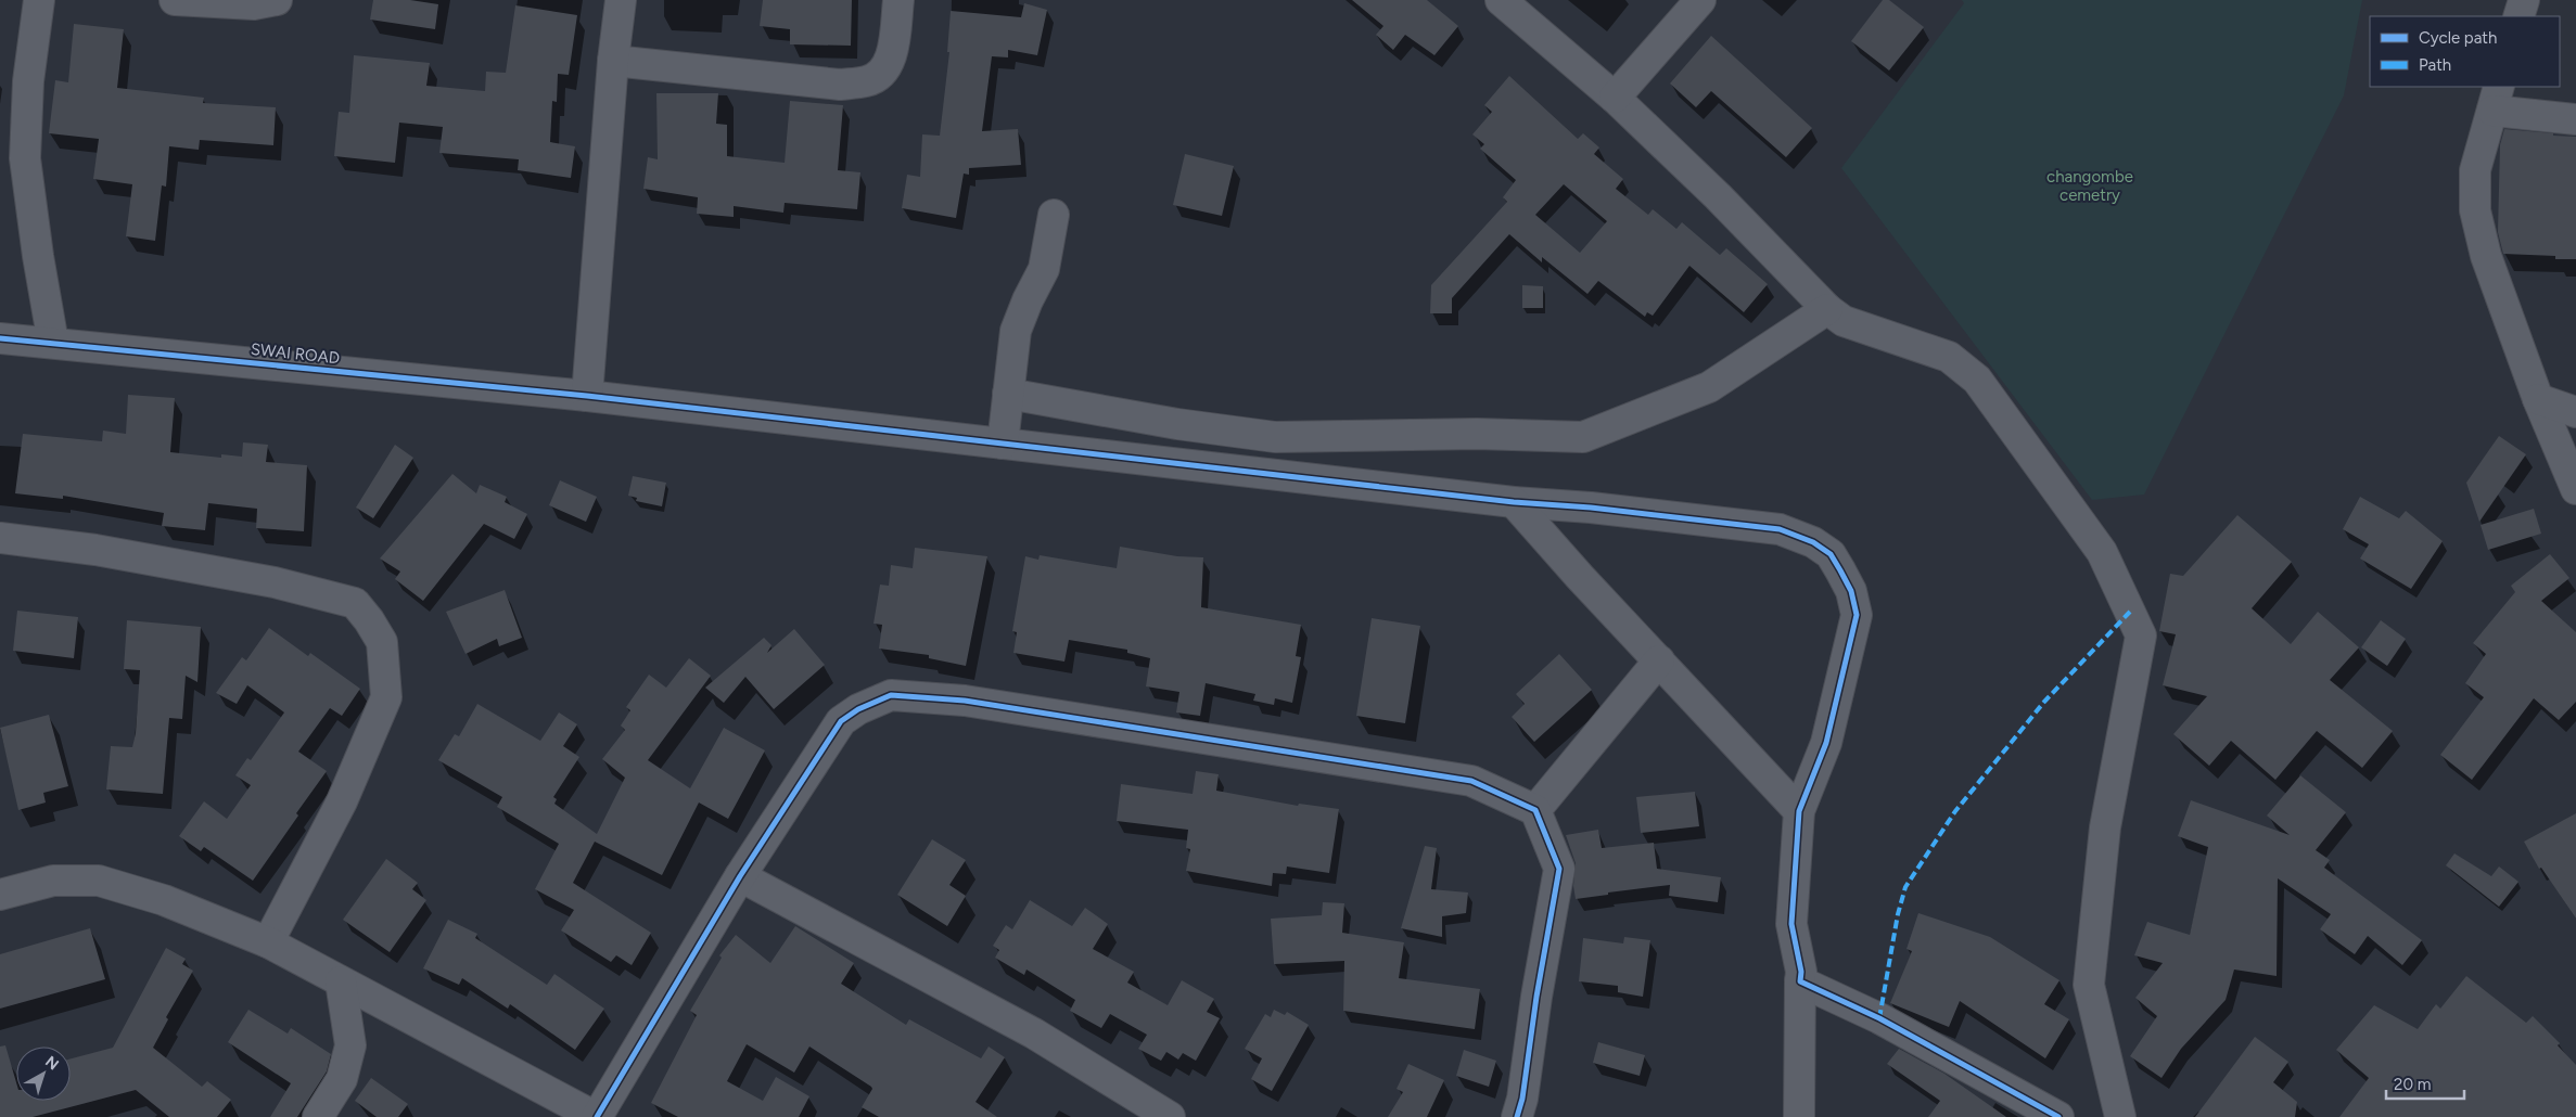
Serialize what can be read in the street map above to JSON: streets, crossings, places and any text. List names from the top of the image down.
{
  "streets": {
    "street": ["SWAI ROAD"]
  },
  "parks": ["changombe cemetry"],
  "legend": ["Cycle path", "Path"],
  "scale_bar": "20 m",
  "north": "top right"
}
